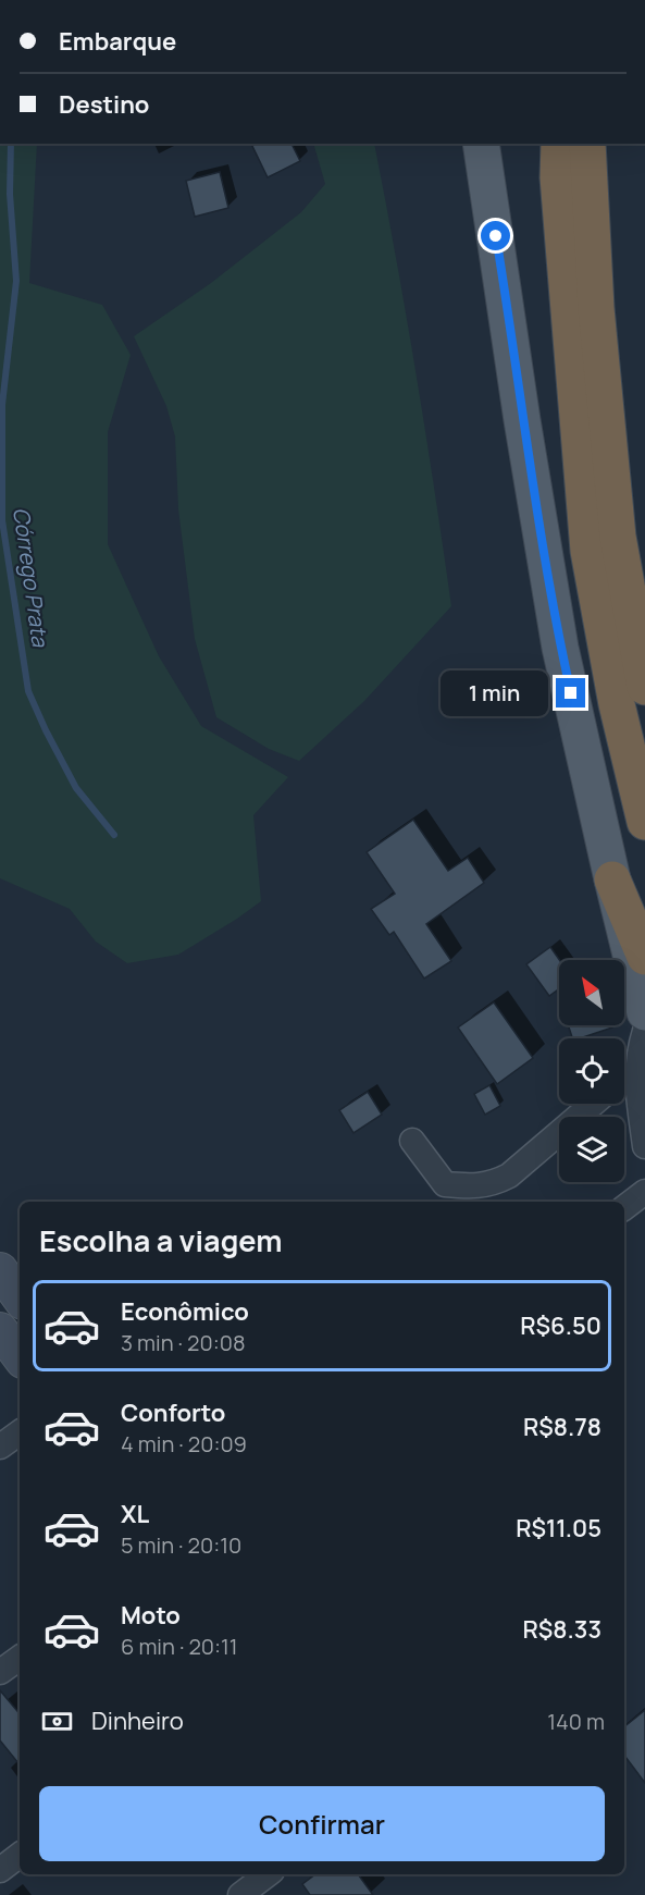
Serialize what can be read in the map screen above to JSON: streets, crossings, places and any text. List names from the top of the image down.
{
  "water": ["Córrego Prata"],
  "north": "top left",
  "page": {
    "banner": ["Embarque", "Destino"],
    "bubble": "1 min",
    "heading": "Escolha a viagem",
    "list": [
      {
        "name": "Econômico",
        "note": "3 min · 20:08",
        "value": "R$6.50"
      },
      {
        "name": "Conforto",
        "note": "4 min · 20:09",
        "value": "R$8.78"
      },
      {
        "name": "XL",
        "note": "5 min · 20:10",
        "value": "R$11.05"
      },
      {
        "name": "Moto",
        "note": "6 min · 20:11",
        "value": "R$8.33"
      }
    ],
    "pay": ["Dinheiro", "140 m"],
    "buttons": "Confirmar"
  }
}
